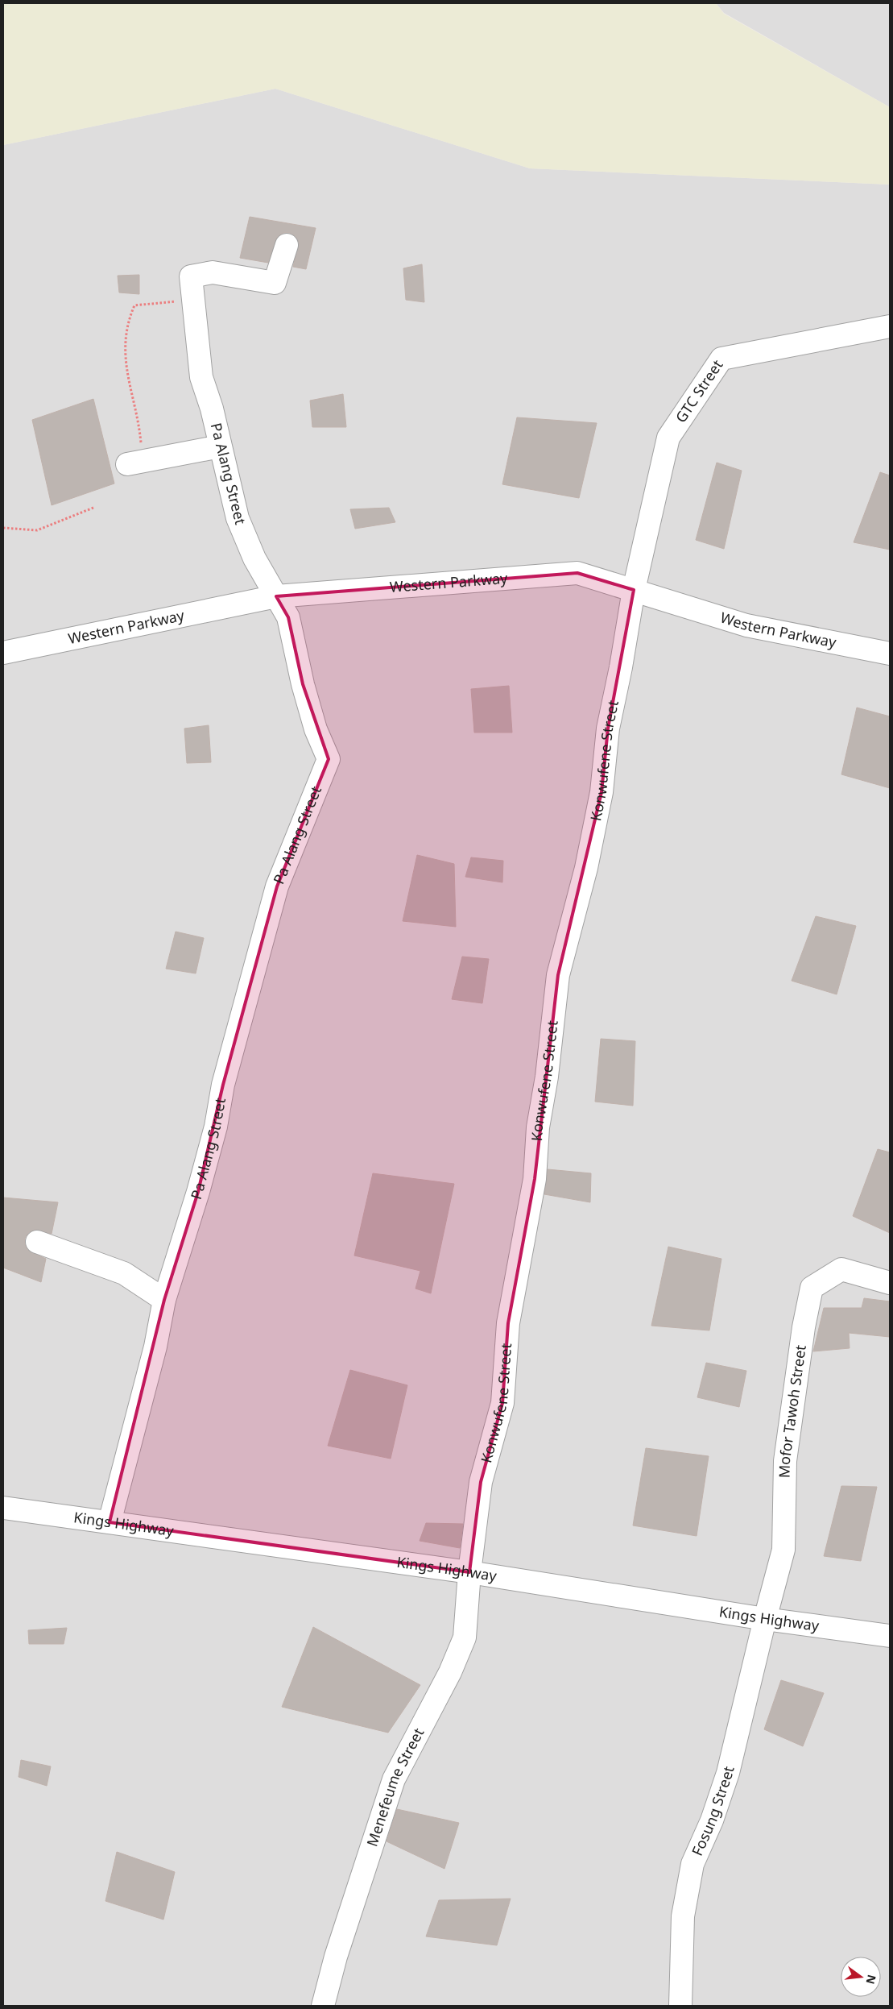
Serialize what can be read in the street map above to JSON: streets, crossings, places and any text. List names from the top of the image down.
{
  "streets": {
    "street": [
      "GTC Street",
      "Pa Alang Street",
      "Western Parkway",
      "Konwufene Street",
      "Mofor Tawoh Street",
      "Kings Highway",
      "Menefeume Street",
      "Fosung Street"
    ]
  },
  "crossings": [
    ["GTC Street", "Western Parkway"],
    ["GTC Street", "Konwufene Street"],
    ["Pa Alang Street", "Western Parkway"],
    ["Pa Alang Street", "Kings Highway"],
    ["Western Parkway", "Konwufene Street"],
    ["Konwufene Street", "Kings Highway"],
    ["Konwufene Street", "Menefeume Street"],
    ["Mofor Tawoh Street", "Kings Highway"],
    ["Mofor Tawoh Street", "Fosung Street"],
    ["Kings Highway", "Menefeume Street"],
    ["Kings Highway", "Fosung Street"]
  ],
  "north": "right"
}
